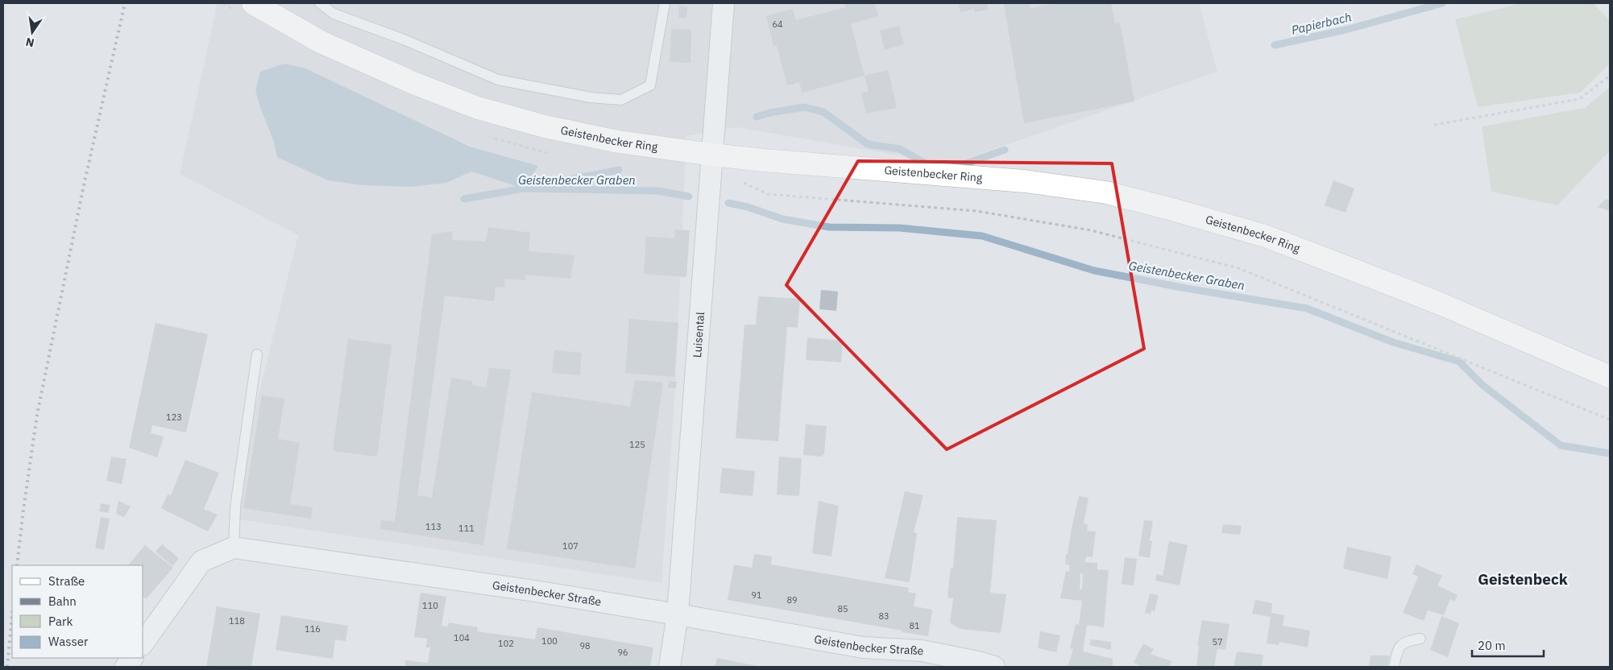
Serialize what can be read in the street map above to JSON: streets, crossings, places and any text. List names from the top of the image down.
{
  "streets": {
    "main road": ["Geistenbecker Ring"],
    "street": ["Luisental", "Geistenbecker Straße"]
  },
  "crossings": [
    ["Geistenbecker Ring", "Luisental"],
    ["Luisental", "Geistenbecker Straße"]
  ],
  "districts": ["Geistenbeck"],
  "water": ["Papierbach", "Geistenbecker Graben"],
  "house_numbers": [
    "64",
    "123",
    "125",
    "113",
    "111",
    "107",
    "91",
    "89",
    "110",
    "85",
    "83",
    "118",
    "81",
    "116",
    "104",
    "100",
    "57",
    "102",
    "98",
    "96"
  ],
  "legend": [
    "Straße",
    "Bahn",
    "Park",
    "Wasser"
  ],
  "scale_bar": "20 m",
  "north": "bottom"
}
